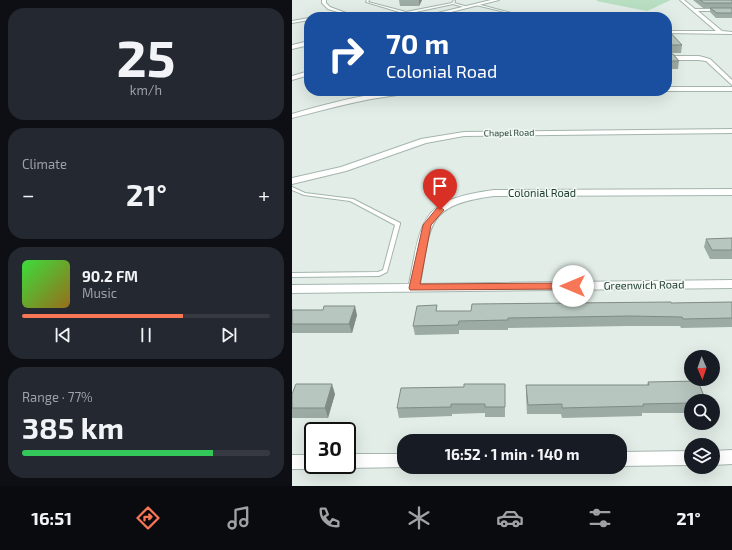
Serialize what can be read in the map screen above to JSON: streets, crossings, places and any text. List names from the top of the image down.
{
  "streets": {
    "street": ["Chapel Road", "Colonial Road", "Greenwich Road"]
  },
  "crossings": [
    ["Colonial Road", "Greenwich Road"]
  ],
  "north": "bottom",
  "page": {
    "tile": [
      ["25", "km/h"],
      "Climate",
      ["Range · 77%", "385 km"]
    ],
    "turn": ["70 m", "Colonial Road"],
    "heat": ["−", "21°", "+"],
    "song": ["90.2 FM", "Music"],
    "limit": "30",
    "trip": "16:52 · 1 min · 140 m",
    "tabs": ["16:51", "21°"]
  }
}
